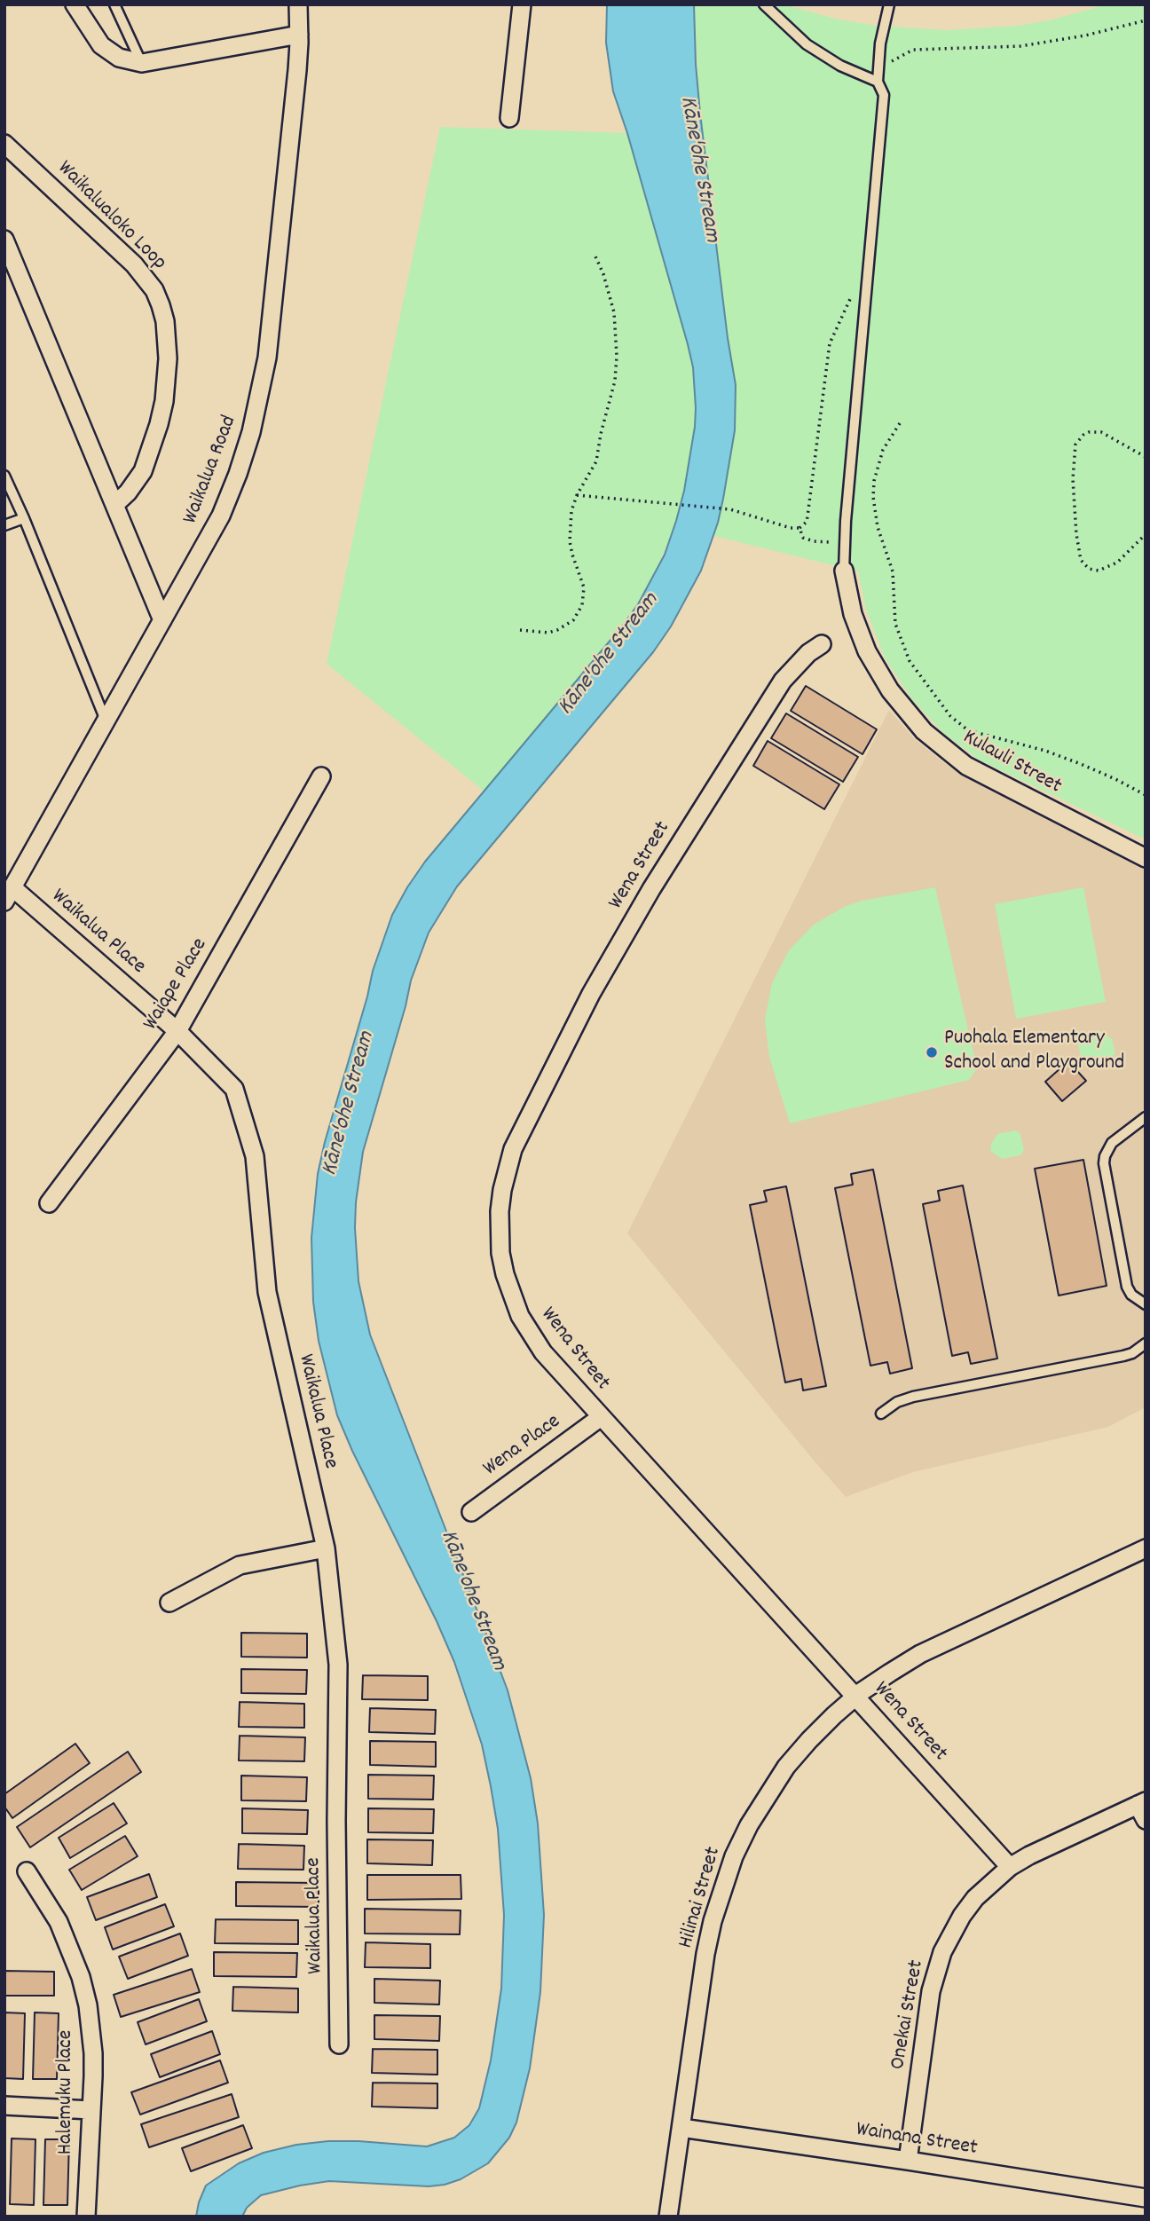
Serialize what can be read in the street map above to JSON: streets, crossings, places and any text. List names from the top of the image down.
{
  "streets": {
    "street": [
      "Waikalualoko Loop",
      "Waikalua Road",
      "Kulauli Street",
      "Wena Street",
      "Waikalua Place",
      "Waiape Place",
      "Wena Place",
      "Hilinai Street",
      "Onekai Street",
      "Halemuku Place",
      "Wainana Street"
    ]
  },
  "crossings": [
    ["Waikalua Road", "Waikalua Place"],
    ["Wena Street", "Wena Place"],
    ["Wena Street", "Hilinai Street"],
    ["Wena Street", "Onekai Street"],
    ["Waikalua Place", "Waiape Place"],
    ["Hilinai Street", "Wainana Street"],
    ["Onekai Street", "Wainana Street"]
  ],
  "water": ["Kāne'ohe Stream"],
  "places": ["Puohala Elementary School and Playground"]
}
